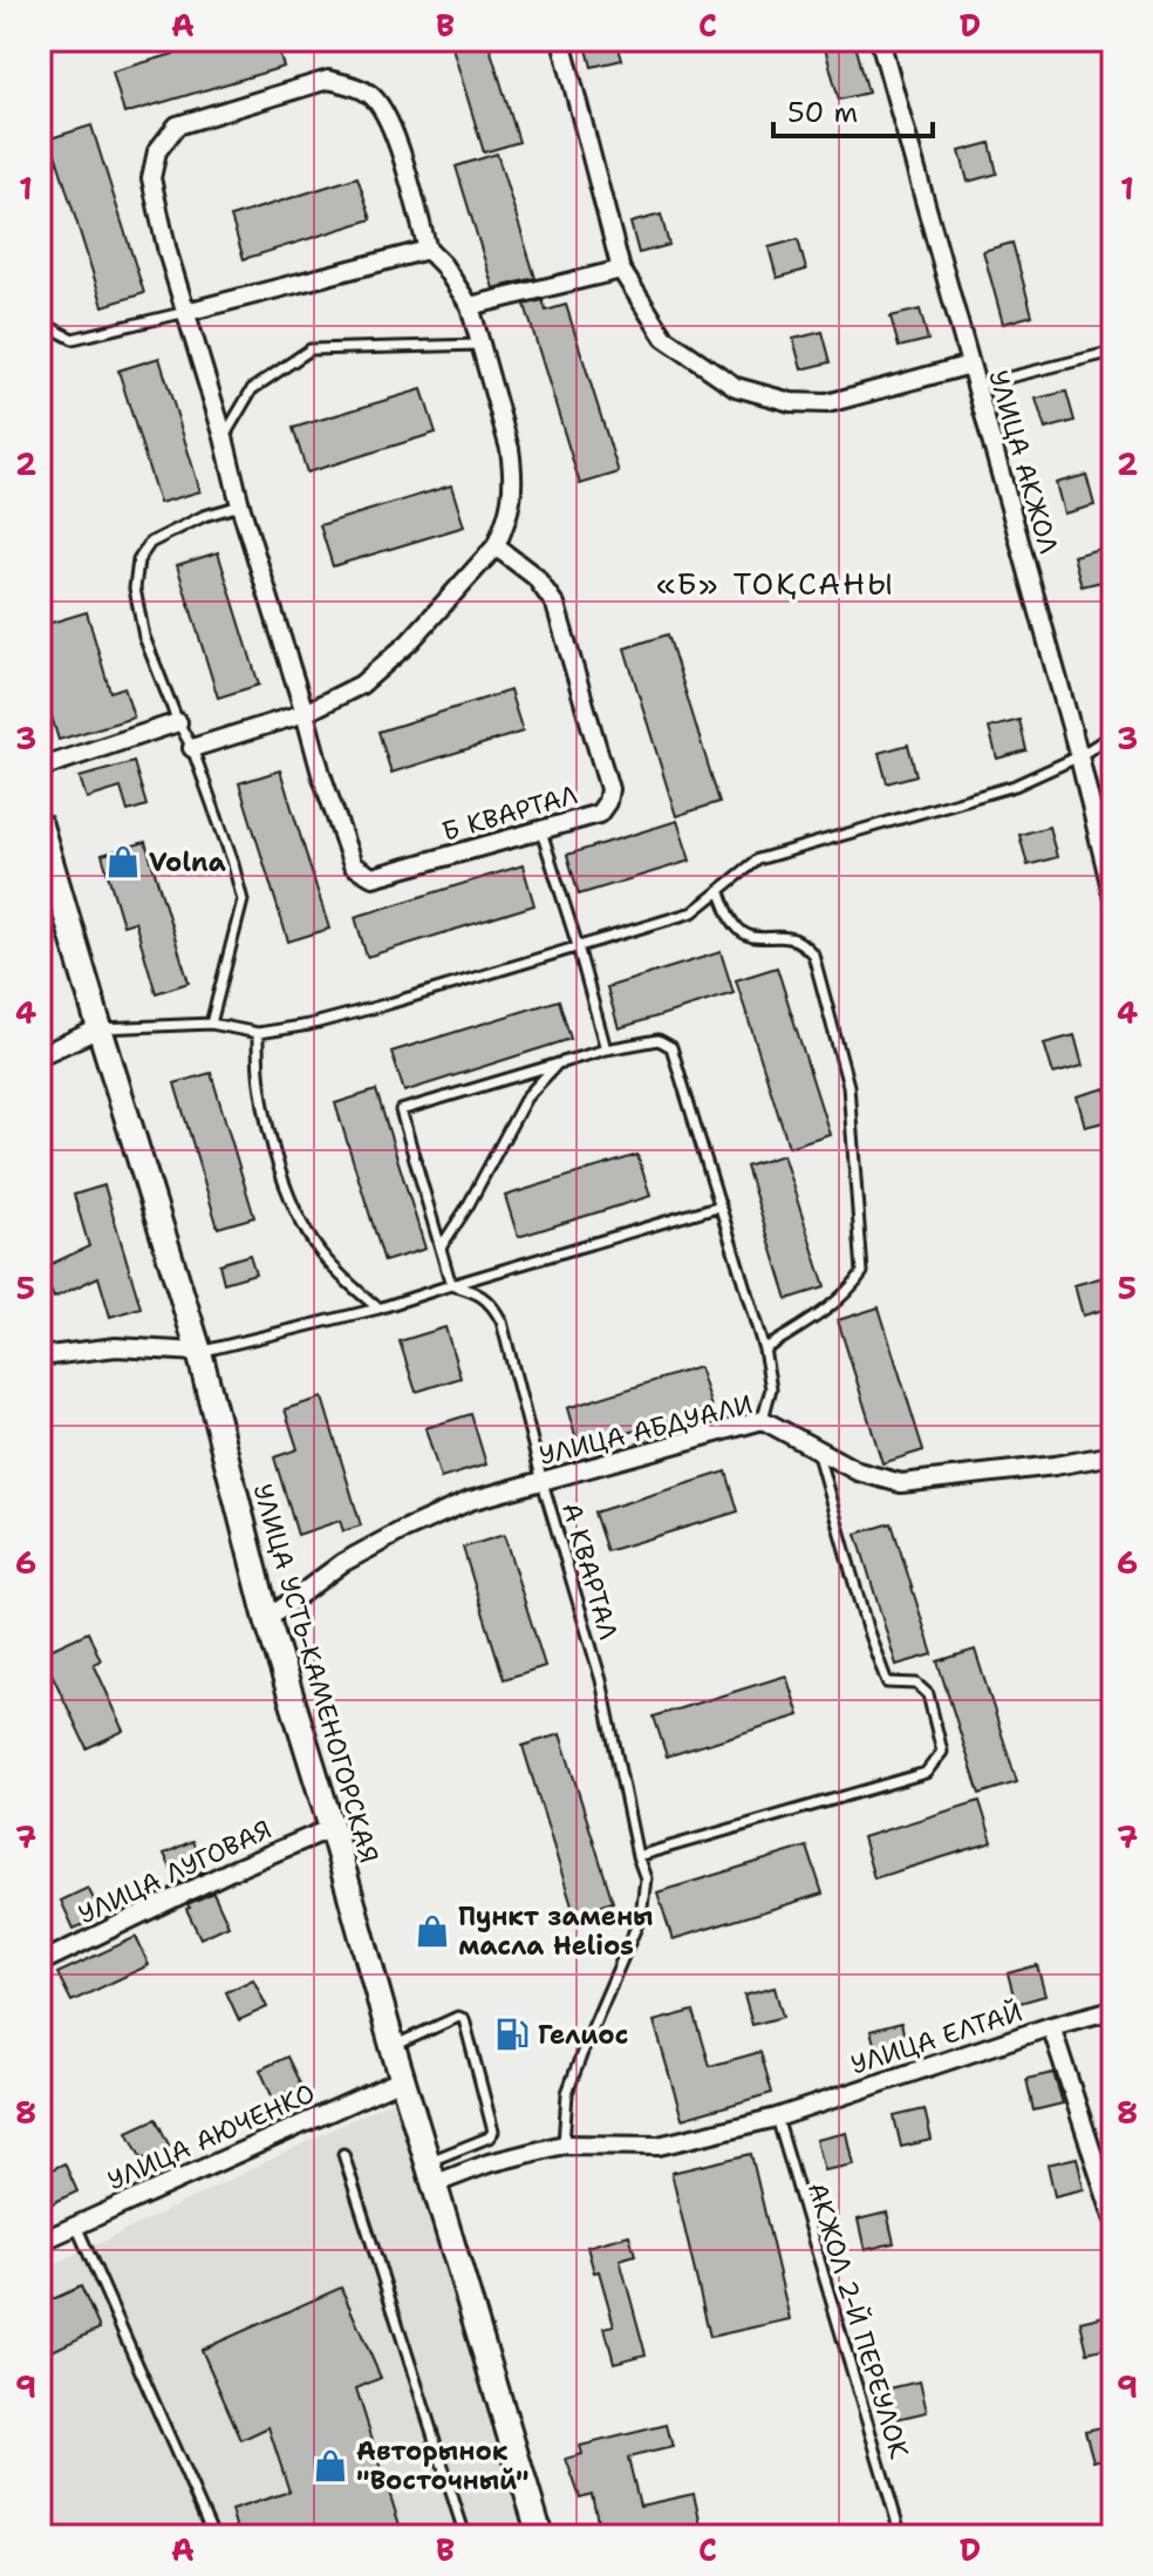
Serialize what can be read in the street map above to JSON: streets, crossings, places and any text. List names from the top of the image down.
{
  "streets": {
    "street": [
      "УЛИЦА АКЖОЛ",
      "Б КВАРТАЛ",
      "УЛИЦА АБДУАЛИ",
      "УЛИЦА УСТЬ-КАМЕНОГОРСКАЯ",
      "УЛИЦА ЛУГОВАЯ",
      "УЛИЦА ЕЛТАЙ",
      "УЛИЦА АЮЧЕНКО"
    ],
    "lane": ["А КВАРТАЛ", "АКЖОЛ 2-Й ПЕРЕУЛОК"]
  },
  "crossings": [
    ["УЛИЦА АБДУАЛИ", "А КВАРТАЛ"],
    ["УЛИЦА АБДУАЛИ", "УЛИЦА УСТЬ-КАМЕНОГОРСКАЯ"],
    ["А КВАРТАЛ", "УЛИЦА ЕЛТАЙ"],
    ["УЛИЦА УСТЬ-КАМЕНОГОРСКАЯ", "УЛИЦА ЛУГОВАЯ"],
    ["УЛИЦА УСТЬ-КАМЕНОГОРСКАЯ", "УЛИЦА ЕЛТАЙ"],
    ["УЛИЦА УСТЬ-КАМЕНОГОРСКАЯ", "УЛИЦА АЮЧЕНКО"],
    ["УЛИЦА ЕЛТАЙ", "АКЖОЛ 2-Й ПЕРЕУЛОК"]
  ],
  "districts": ["«Б» ТОҚСАНЫ"],
  "places": {
    "shop": ["Volna", "Пункт замены масла Helios", "Авторынок \"Восточный\""],
    "fuel station": ["Гелиос"]
  },
  "scale_bar": "50 m",
  "grid": {
    "columns": [
      "A",
      "B",
      "C",
      "D"
    ],
    "rows": [
      "1",
      "2",
      "3",
      "4",
      "5",
      "6",
      "7",
      "8",
      "9"
    ]
  }
}
